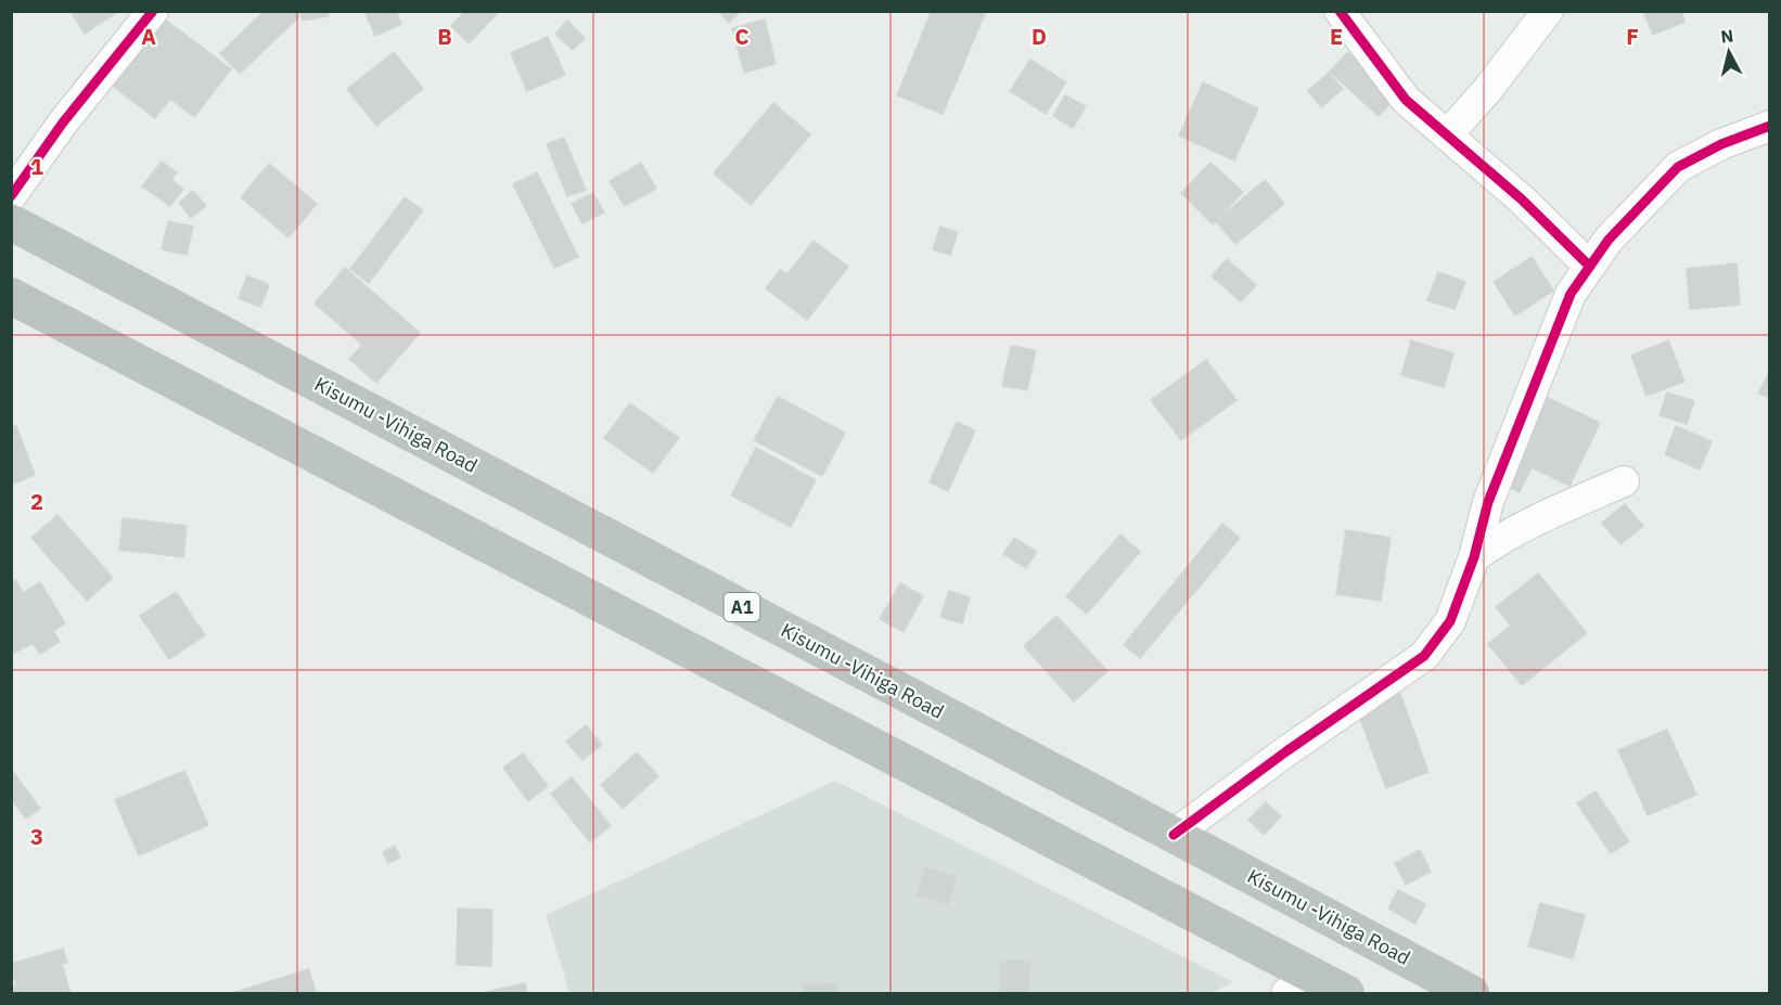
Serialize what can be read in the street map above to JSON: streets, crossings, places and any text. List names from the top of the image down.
{
  "streets": {
    "highway": ["Kisumu -Vihiga Road", "A1"]
  },
  "north": "top",
  "grid": {
    "columns": [
      "A",
      "B",
      "C",
      "D",
      "E",
      "F"
    ],
    "rows": ["1", "2", "3"]
  }
}
